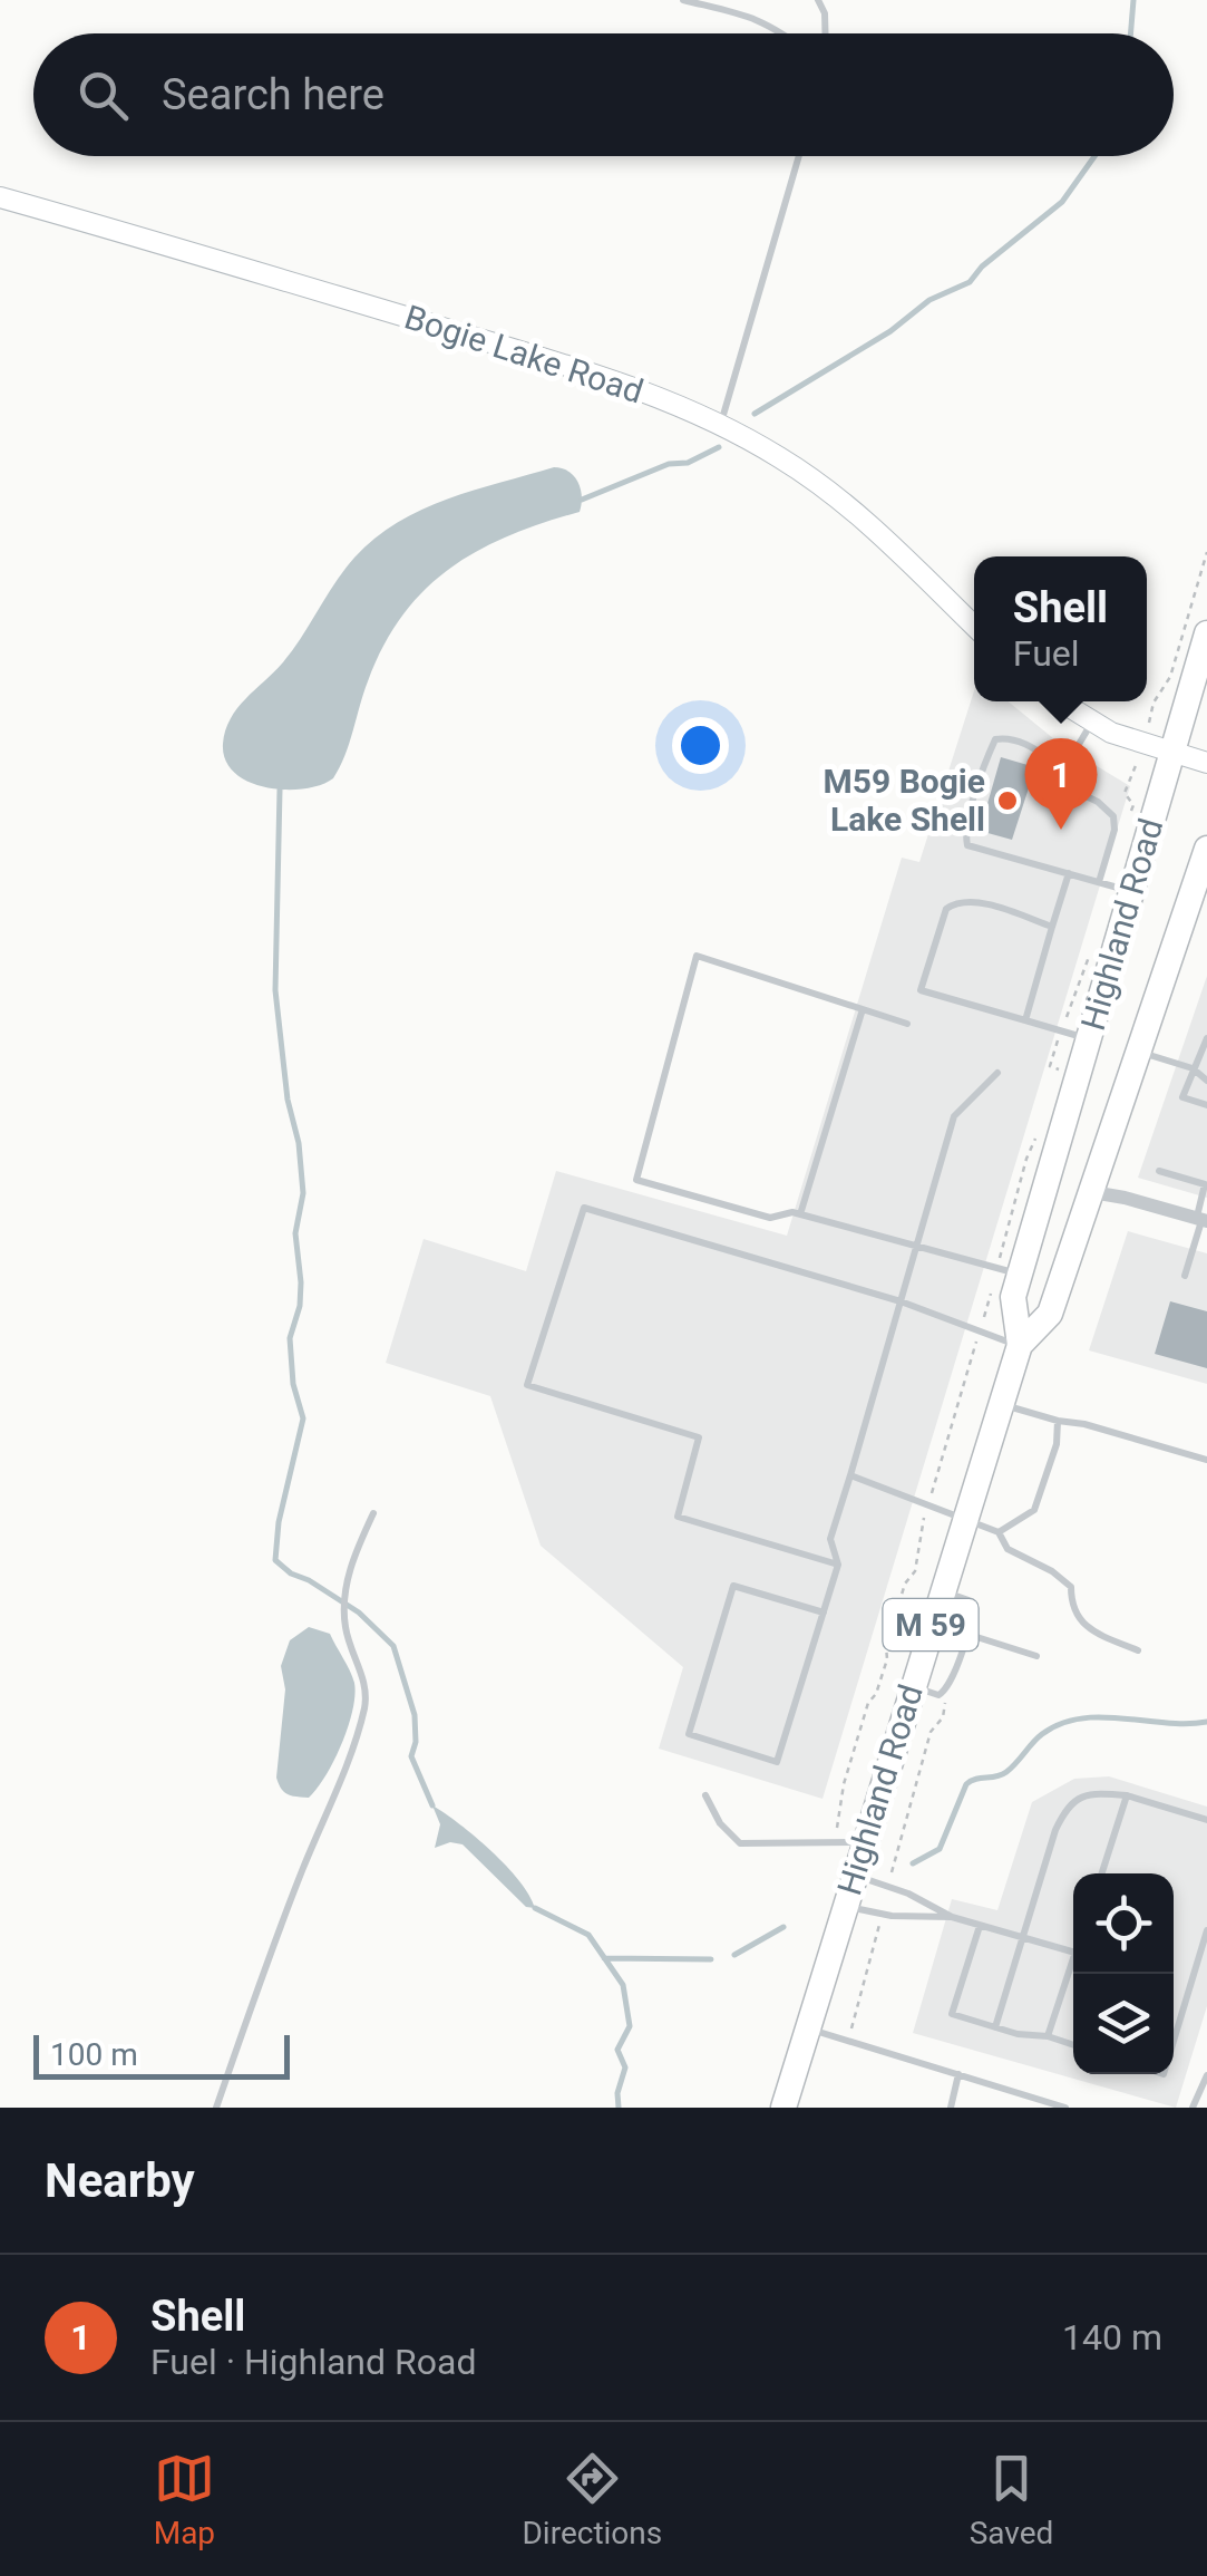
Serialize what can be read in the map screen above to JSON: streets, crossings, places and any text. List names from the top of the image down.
{
  "streets": {
    "highway": ["Highland Road", "M 59"],
    "main road": ["Bogie Lake Road"]
  },
  "places": ["M59 Bogie Lake Shell"],
  "scale_bar": "100 m",
  "page": {
    "search": "Search here",
    "popup": ["Shell", "Fuel"],
    "pins": "1",
    "scale": "100 m",
    "heading": "Nearby",
    "list": [
      {
        "mark": "1",
        "name": "Shell",
        "note": "Fuel · Highland Road",
        "value": "140 m"
      }
    ],
    "nav": ["Map", "Directions", "Saved"]
  }
}
